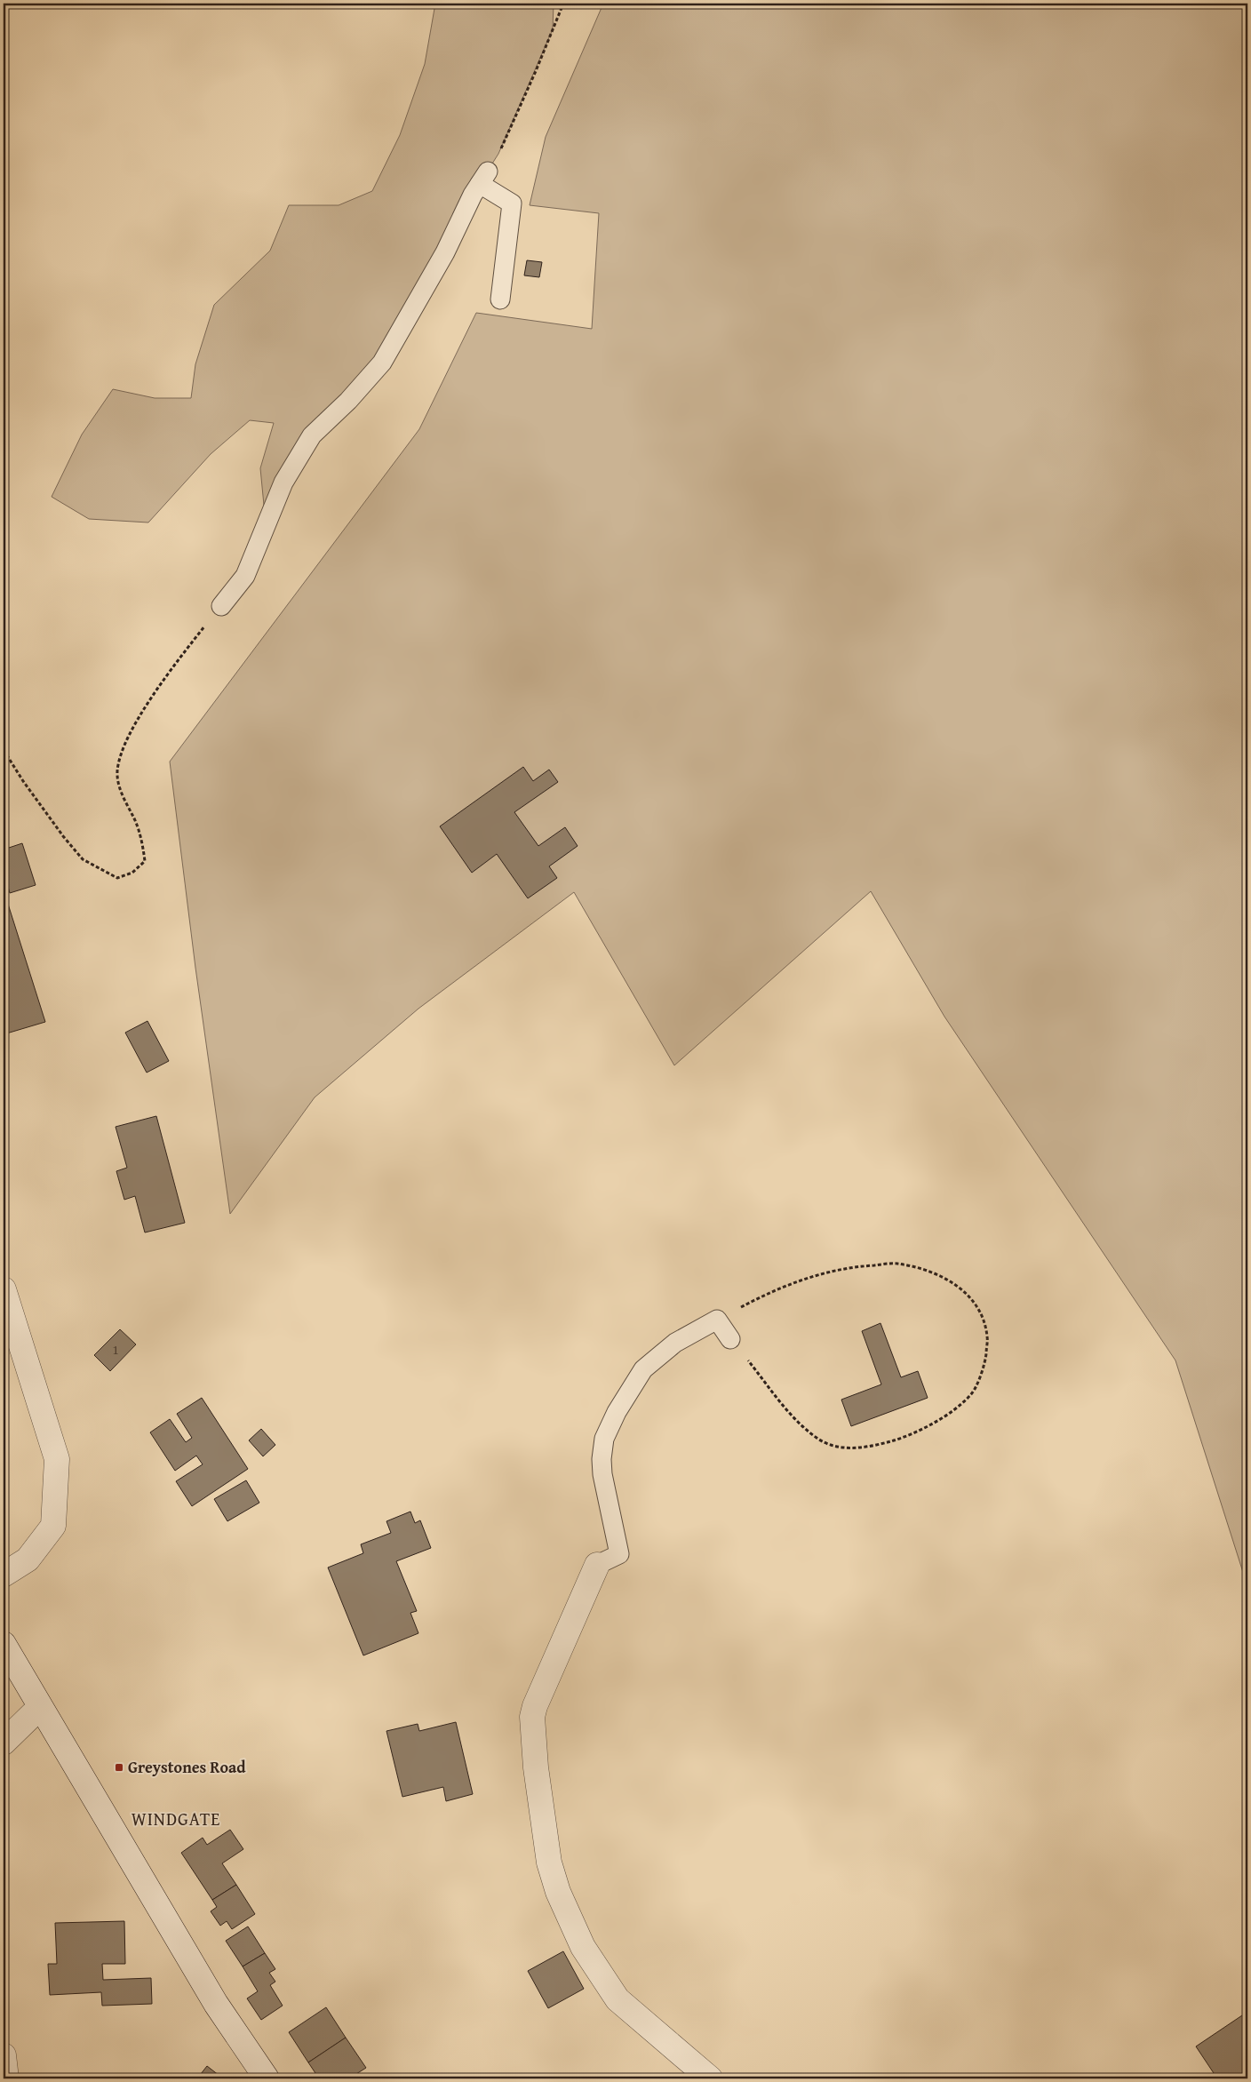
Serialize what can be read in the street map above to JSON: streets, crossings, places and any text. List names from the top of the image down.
{
  "districts": ["WINDGATE"],
  "places": {
    "transit": ["Greystones Road"]
  },
  "house_numbers": ["1"]
}
